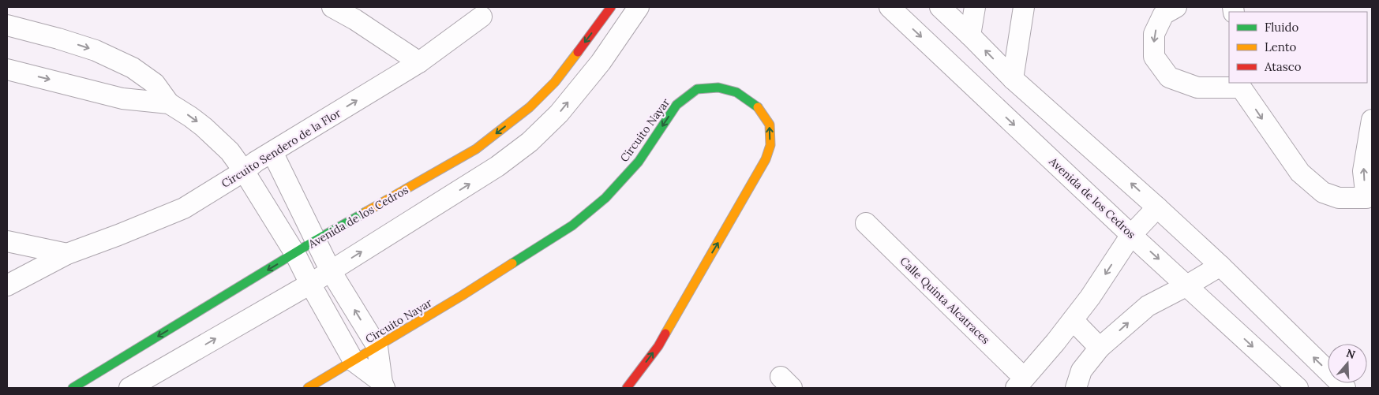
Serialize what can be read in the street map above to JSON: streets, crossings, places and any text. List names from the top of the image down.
{
  "streets": {
    "street": [
      "Circuito Nayar",
      "Circuito Sendero de la Flor",
      "Avenida de los Cedros",
      "Calle Quinta Alcatraces"
    ]
  },
  "legend": ["Fluido", "Lento", "Atasco"],
  "north": "top"
}
